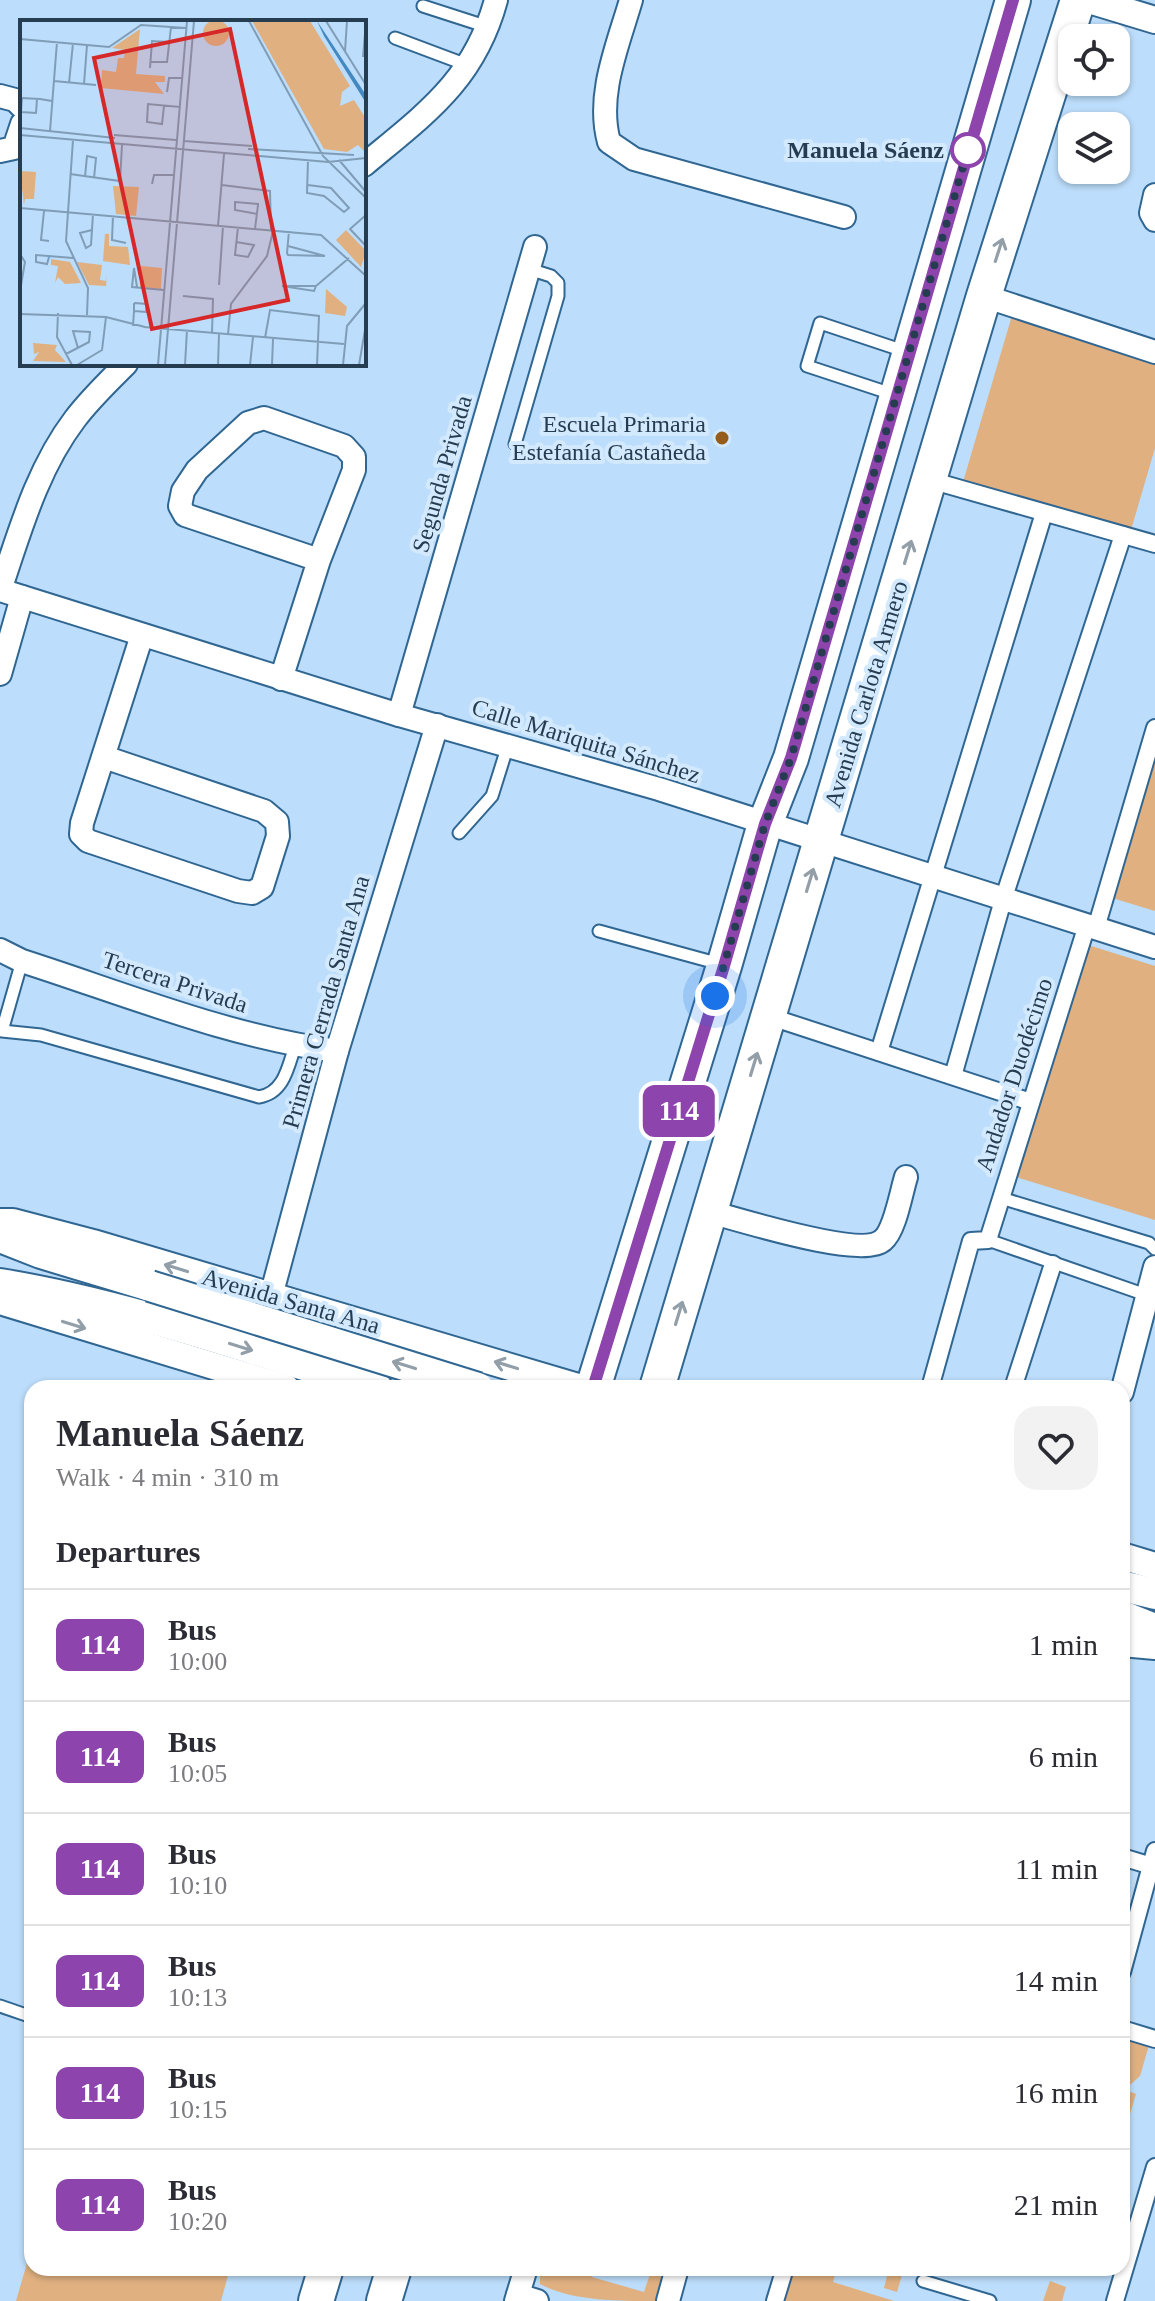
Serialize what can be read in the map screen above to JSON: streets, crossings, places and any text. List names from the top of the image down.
{
  "streets": {
    "main road": ["Avenida Carlota Armero", "Avenida Santa Ana"],
    "street": [
      "Segunda Privada",
      "Calle Mariquita Sánchez",
      "Tercera Privada",
      "Primera Cerrada Santa Ana",
      "Andador Duodécimo"
    ]
  },
  "crossings": [
    ["Segunda Privada", "Calle Mariquita Sánchez"],
    ["Avenida Carlota Armero", "Calle Mariquita Sánchez"],
    ["Calle Mariquita Sánchez", "Primera Cerrada Santa Ana"],
    ["Calle Mariquita Sánchez", "Andador Duodécimo"],
    ["Tercera Privada", "Primera Cerrada Santa Ana"],
    ["Primera Cerrada Santa Ana", "Avenida Santa Ana"]
  ],
  "places": ["Manuela Sáenz", "Escuela Primaria Estefanía Castañeda"],
  "lines": ["bus line 114"],
  "page": {
    "on_map": "114",
    "heading": [
      ["Manuela Sáenz", "Walk · 4 min · 310 m"],
      "Departures"
    ],
    "list": [
      {
        "mark": "114",
        "name": "Bus",
        "note": "10:00",
        "value": "1 min"
      },
      {
        "mark": "114",
        "name": "Bus",
        "note": "10:05",
        "value": "6 min"
      },
      {
        "mark": "114",
        "name": "Bus",
        "note": "10:10",
        "value": "11 min"
      },
      {
        "mark": "114",
        "name": "Bus",
        "note": "10:13",
        "value": "14 min"
      },
      {
        "mark": "114",
        "name": "Bus",
        "note": "10:15",
        "value": "16 min"
      },
      {
        "mark": "114",
        "name": "Bus",
        "note": "10:20",
        "value": "21 min"
      }
    ]
  }
}
